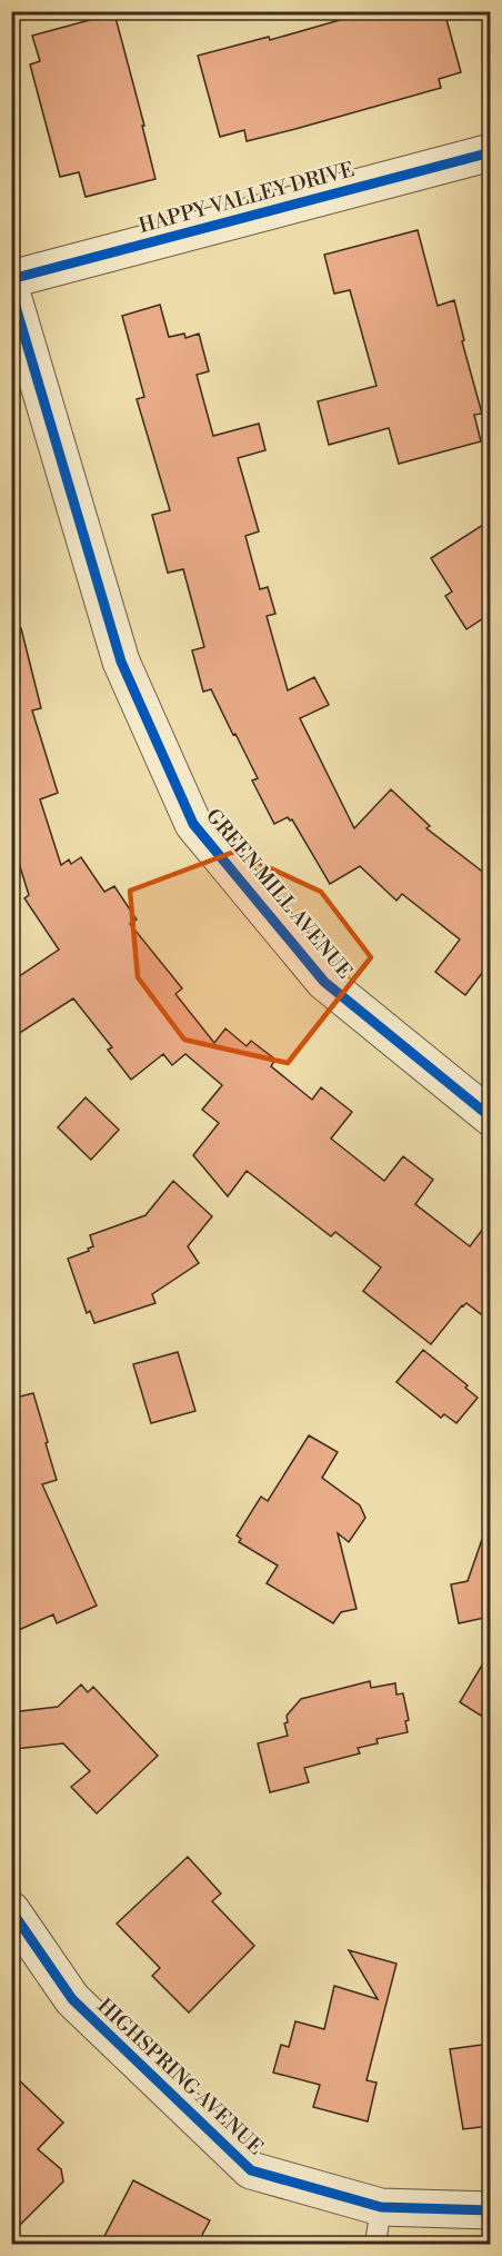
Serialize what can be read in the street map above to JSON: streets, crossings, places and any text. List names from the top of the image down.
{
  "streets": {
    "street": ["HAPPY VALLEY DRIVE", "GREEN MILL AVENUE", "HIGHSPRING AVENUE"]
  }
}
